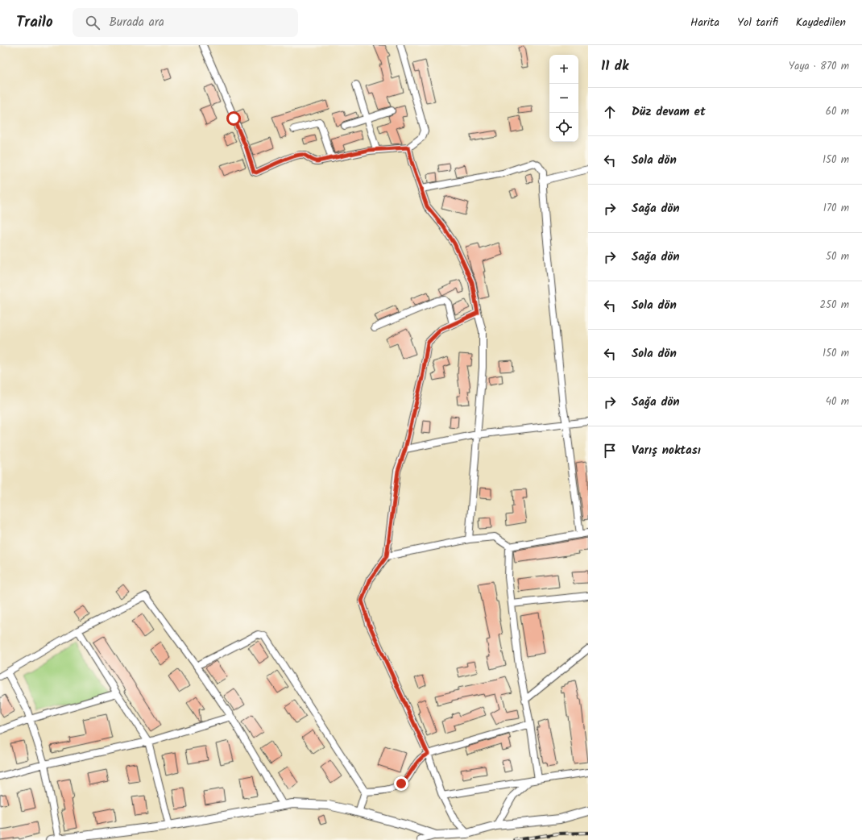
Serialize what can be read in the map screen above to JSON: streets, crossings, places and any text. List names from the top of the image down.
{
  "page": {
    "header": "Trailo",
    "search": "Burada ara",
    "nav": ["Harita", "Yol tarifi", "Kaydedilen"],
    "heading": ["11 dk", "Yaya · 870 m"],
    "map_buttons": ["+", "−"],
    "list": [
      ["Düz devam et", "60 m"],
      ["Sola dön", "150 m"],
      ["Sağa dön", "170 m"],
      ["Sağa dön", "50 m"],
      ["Sola dön", "250 m"],
      ["Sola dön", "150 m"],
      ["Sağa dön", "40 m"],
      "Varış noktası"
    ]
  }
}
